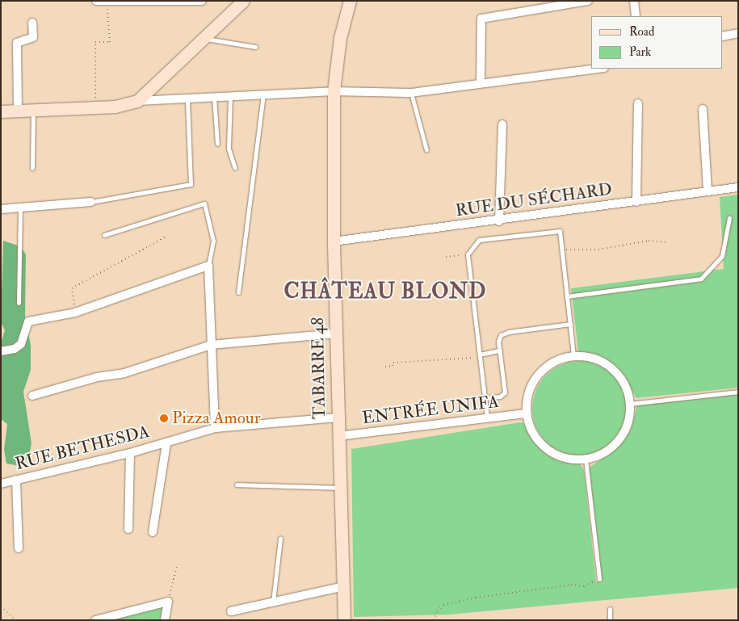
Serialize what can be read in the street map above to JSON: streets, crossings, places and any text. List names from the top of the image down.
{
  "streets": {
    "street": [
      "RUE DU SÉCHARD",
      "TABARRE 48",
      "ENTRÉE UNIFA",
      "RUE BETHESDA"
    ]
  },
  "crossings": [
    ["RUE DU SÉCHARD", "TABARRE 48"],
    ["TABARRE 48", "ENTRÉE UNIFA"],
    ["TABARRE 48", "RUE BETHESDA"]
  ],
  "districts": ["CHÂTEAU BLOND"],
  "places": ["Pizza Amour"],
  "legend": ["Road", "Park"]
}
